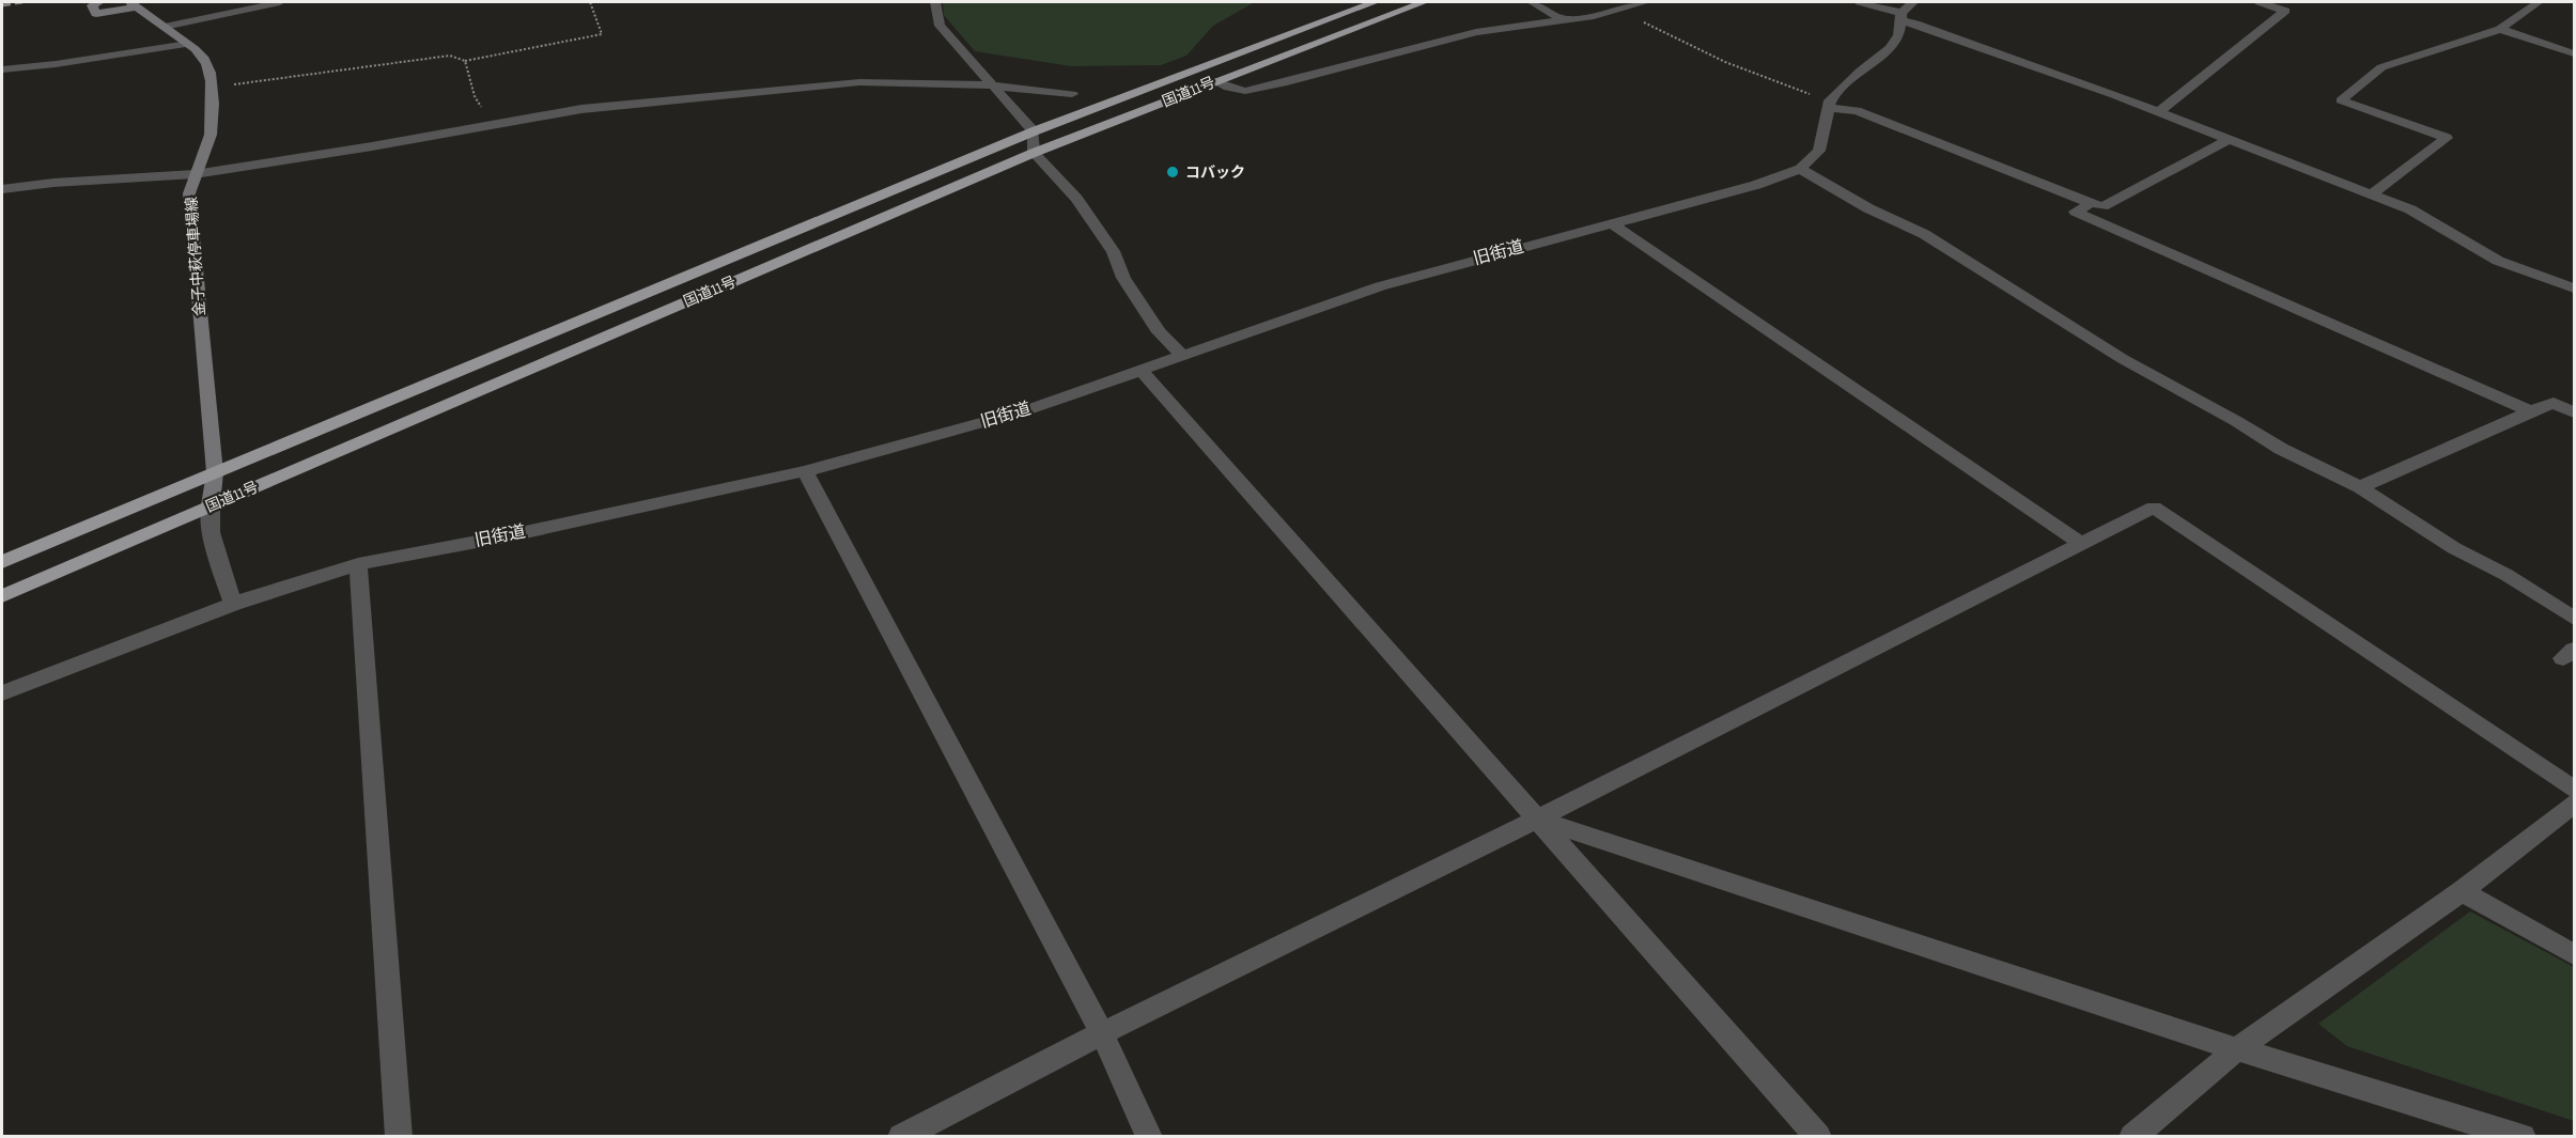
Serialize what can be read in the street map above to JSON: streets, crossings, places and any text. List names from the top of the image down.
{
  "streets": {
    "highway": ["国道11号"],
    "main road": ["金子中萩停車場線"],
    "street": ["旧街道"]
  },
  "crossings": [
    ["国道11号", "金子中萩停車場線"]
  ],
  "places": ["コバック"]
}
